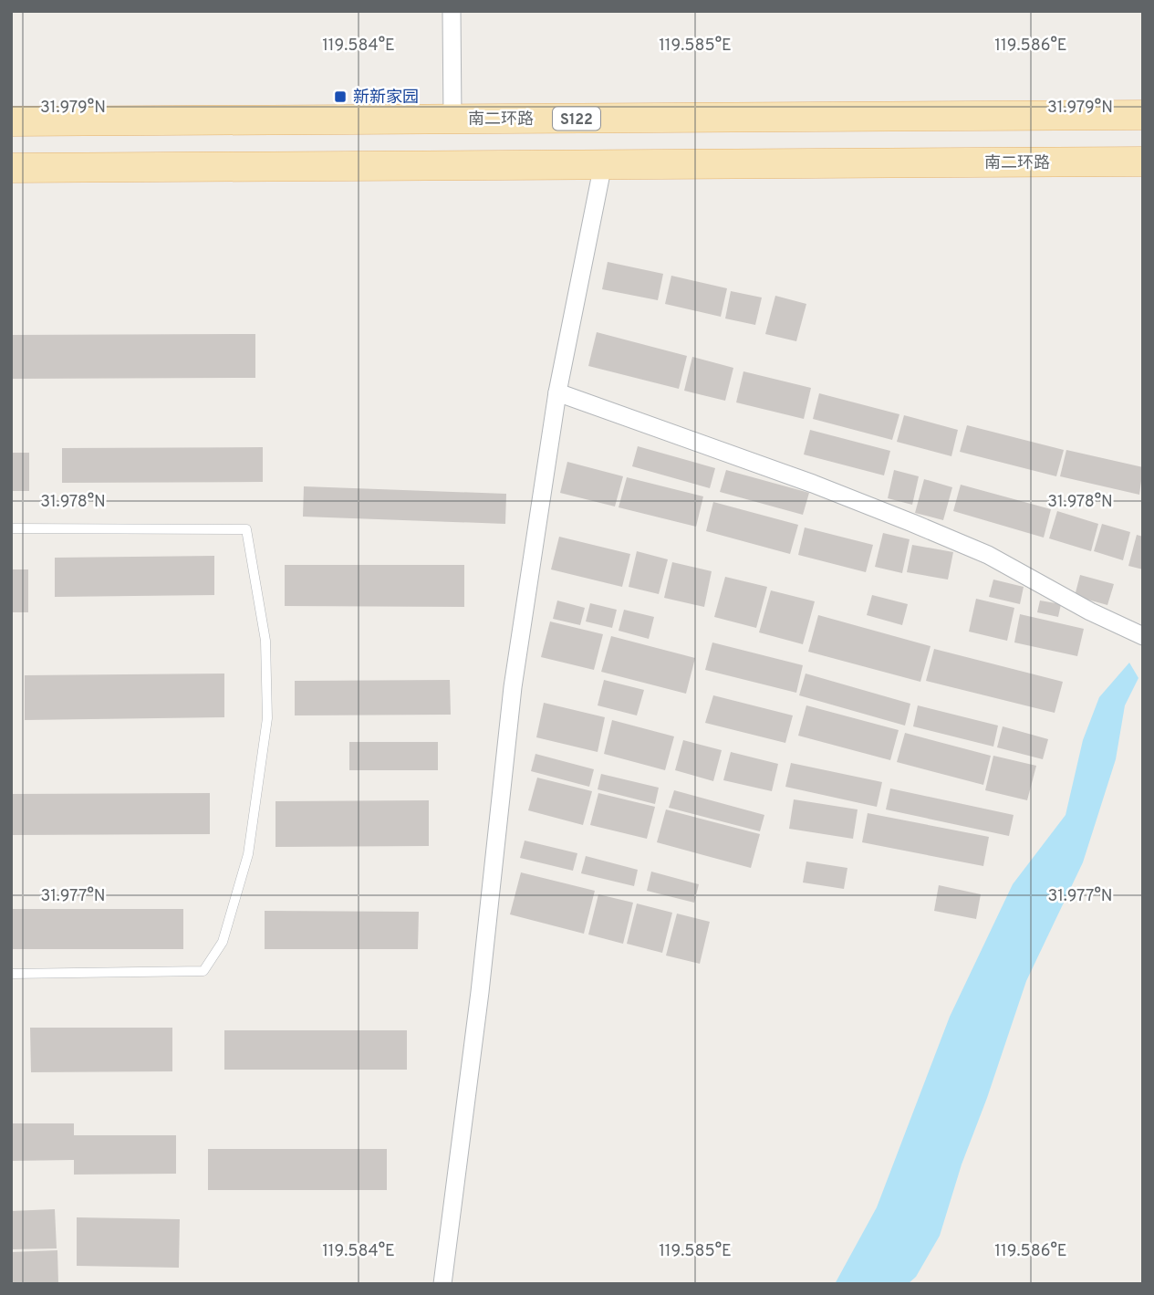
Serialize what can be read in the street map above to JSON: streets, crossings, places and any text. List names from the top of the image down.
{
  "streets": {
    "main road": ["南二环路", "S122"]
  },
  "places": {
    "transit": ["新新家园"]
  },
  "coordinates": [
    "119.584°E",
    "119.585°E",
    "119.586°E",
    "31.979°N",
    "31.978°N",
    "31.977°N"
  ]
}
